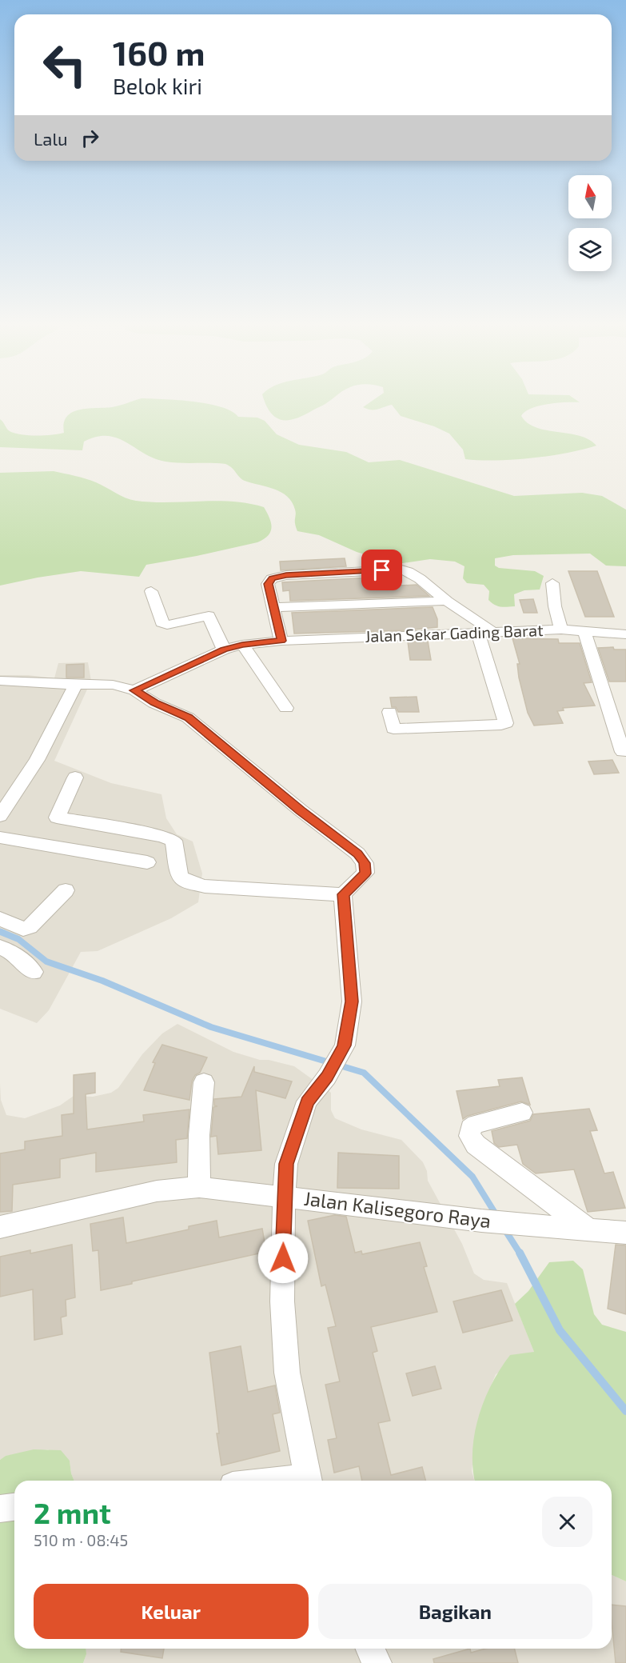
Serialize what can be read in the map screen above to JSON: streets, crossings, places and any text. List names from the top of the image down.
{
  "streets": {
    "street": ["Jalan Sekar Gading Barat", "Jalan Kalisegoro Raya"]
  },
  "north": "top",
  "page": {
    "turn": ["160 m", "Belok kiri"],
    "then": "Lalu",
    "heading": ["2 mnt", "510 m · 08:45"],
    "buttons": ["Keluar", "Bagikan"]
  }
}
